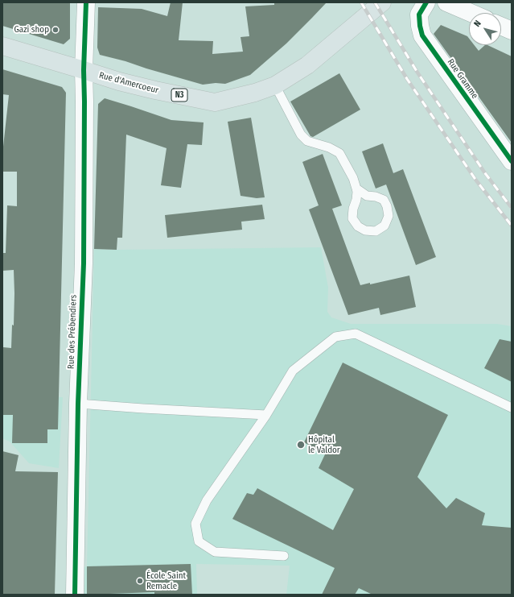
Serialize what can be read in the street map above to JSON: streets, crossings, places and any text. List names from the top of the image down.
{
  "streets": {
    "main road": ["Rue d'Amercoeur", "N3"],
    "street": ["Rue Gramme", "Rue des Prébendiers"]
  },
  "crossings": [
    ["Rue d'Amercoeur", "Rue des Prébendiers"]
  ],
  "places": ["Gazi shop", "Hôpital le Valdor", "École Saint Remacle"],
  "north": "top left"
}
